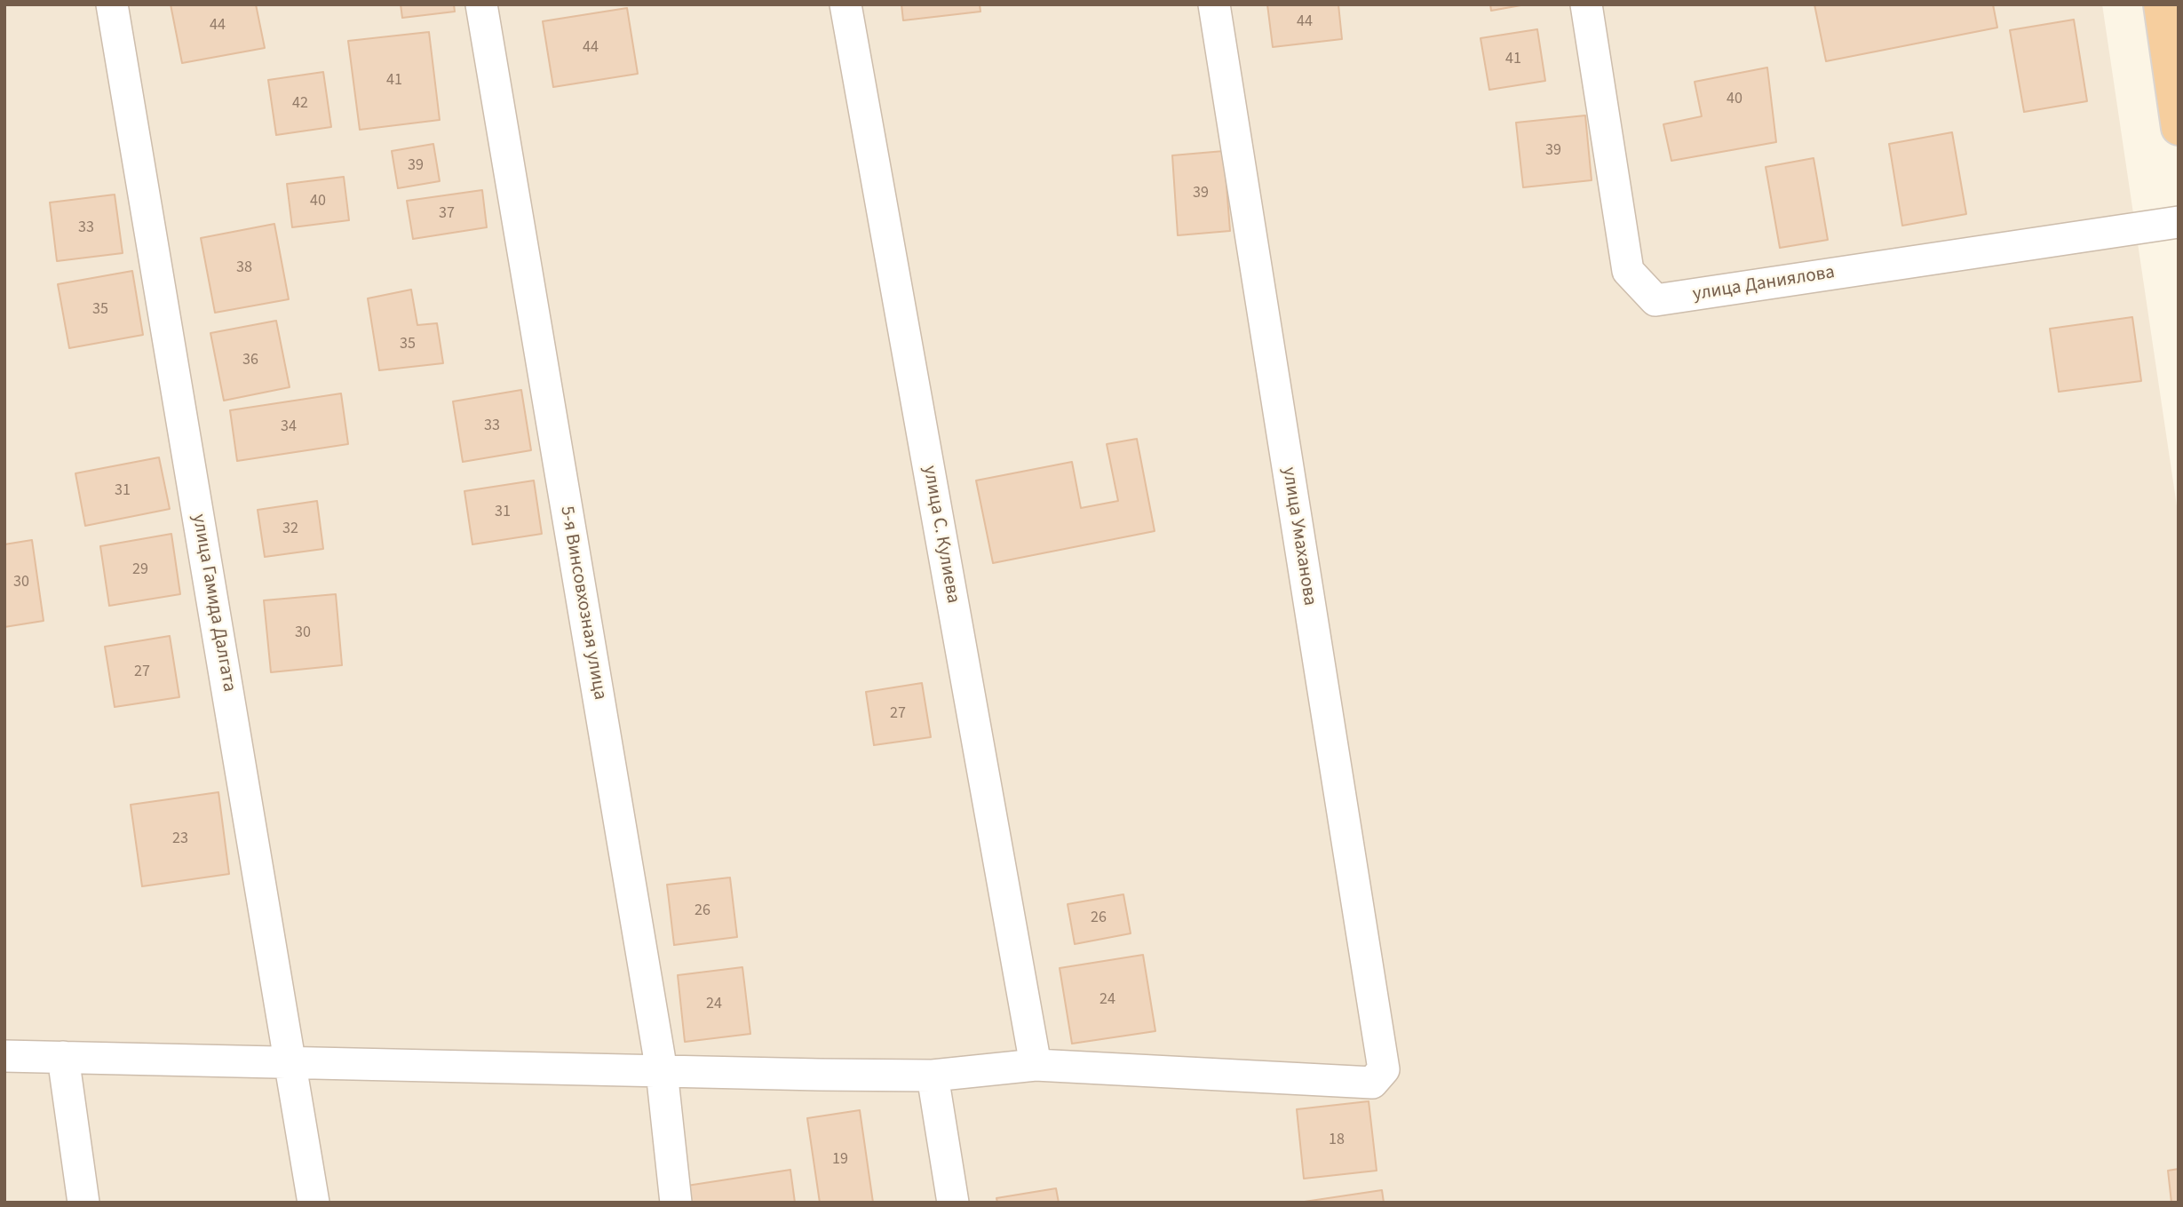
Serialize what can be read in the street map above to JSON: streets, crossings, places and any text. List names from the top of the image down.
{
  "streets": {
    "street": [
      "улица Даниялова",
      "улица С. Кулиева",
      "улица Умаханова",
      "улица Гамида Далгата",
      "5-я Винсовхозная улица"
    ]
  },
  "crossings": [
    ["улица С. Кулиева", "улица Умаханова"]
  ],
  "house_numbers": [
    "44",
    "44",
    "44",
    "41",
    "41",
    "40",
    "42",
    "39",
    "39",
    "39",
    "40",
    "37",
    "33",
    "38",
    "35",
    "35",
    "36",
    "33",
    "34",
    "31",
    "31",
    "32",
    "29",
    "30",
    "30",
    "27",
    "27",
    "23",
    "26",
    "26",
    "24",
    "24",
    "18",
    "19"
  ]
}
